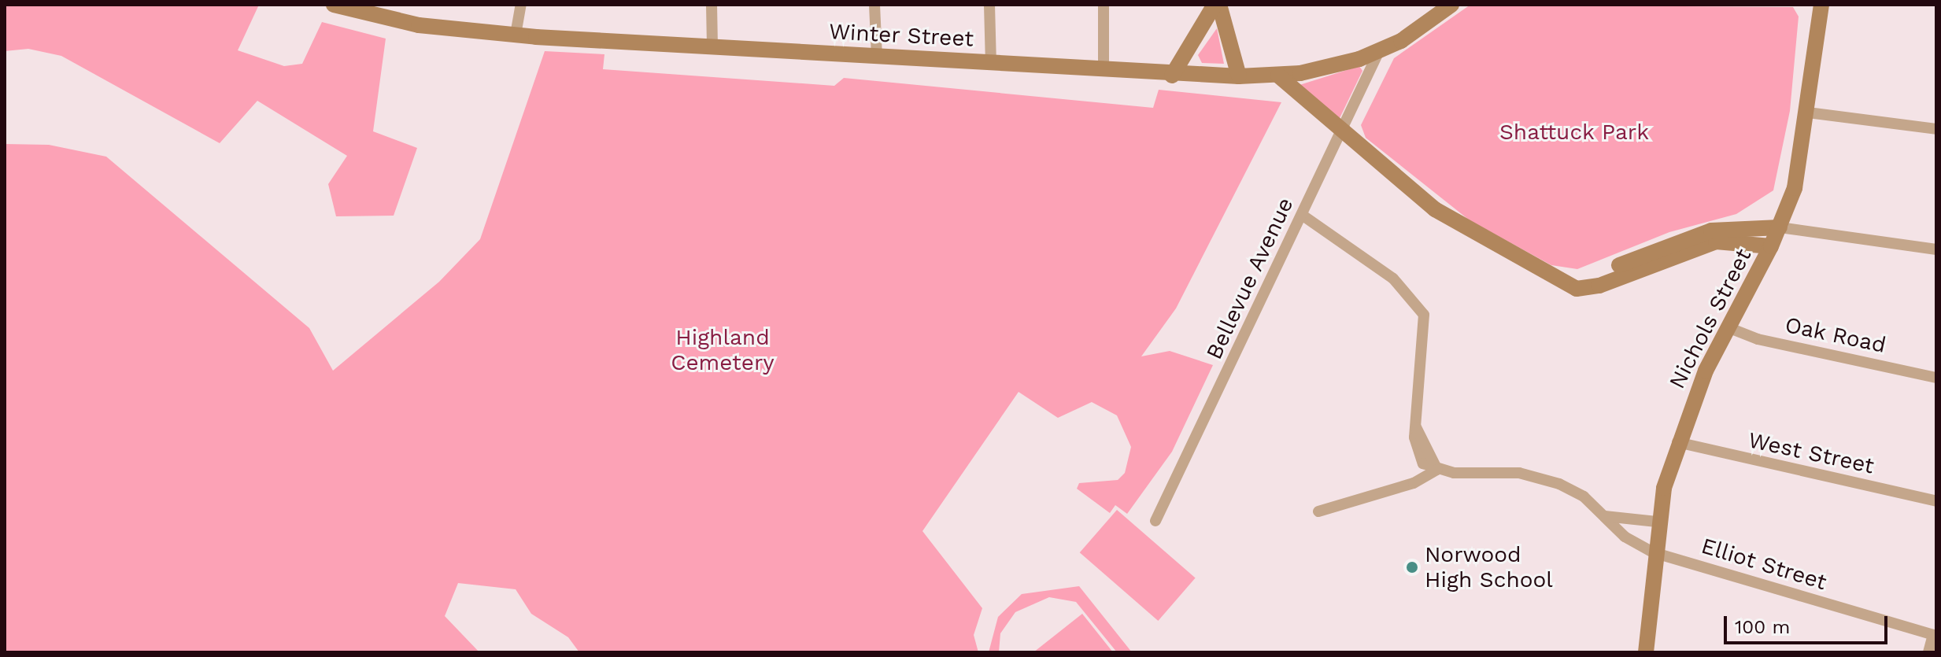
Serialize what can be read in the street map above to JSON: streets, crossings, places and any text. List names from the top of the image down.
{
  "streets": {
    "street": [
      "Winter Street",
      "Bellevue Avenue",
      "Nichols Street",
      "Oak Road",
      "West Street",
      "Elliot Street"
    ]
  },
  "crossings": [
    ["Winter Street", "Bellevue Avenue"],
    ["Nichols Street", "Oak Road"],
    ["Nichols Street", "West Street"],
    ["Nichols Street", "Elliot Street"]
  ],
  "parks": ["Shattuck Park", "Highland Cemetery"],
  "places": ["Norwood High School"],
  "scale_bar": "100 m"
}
